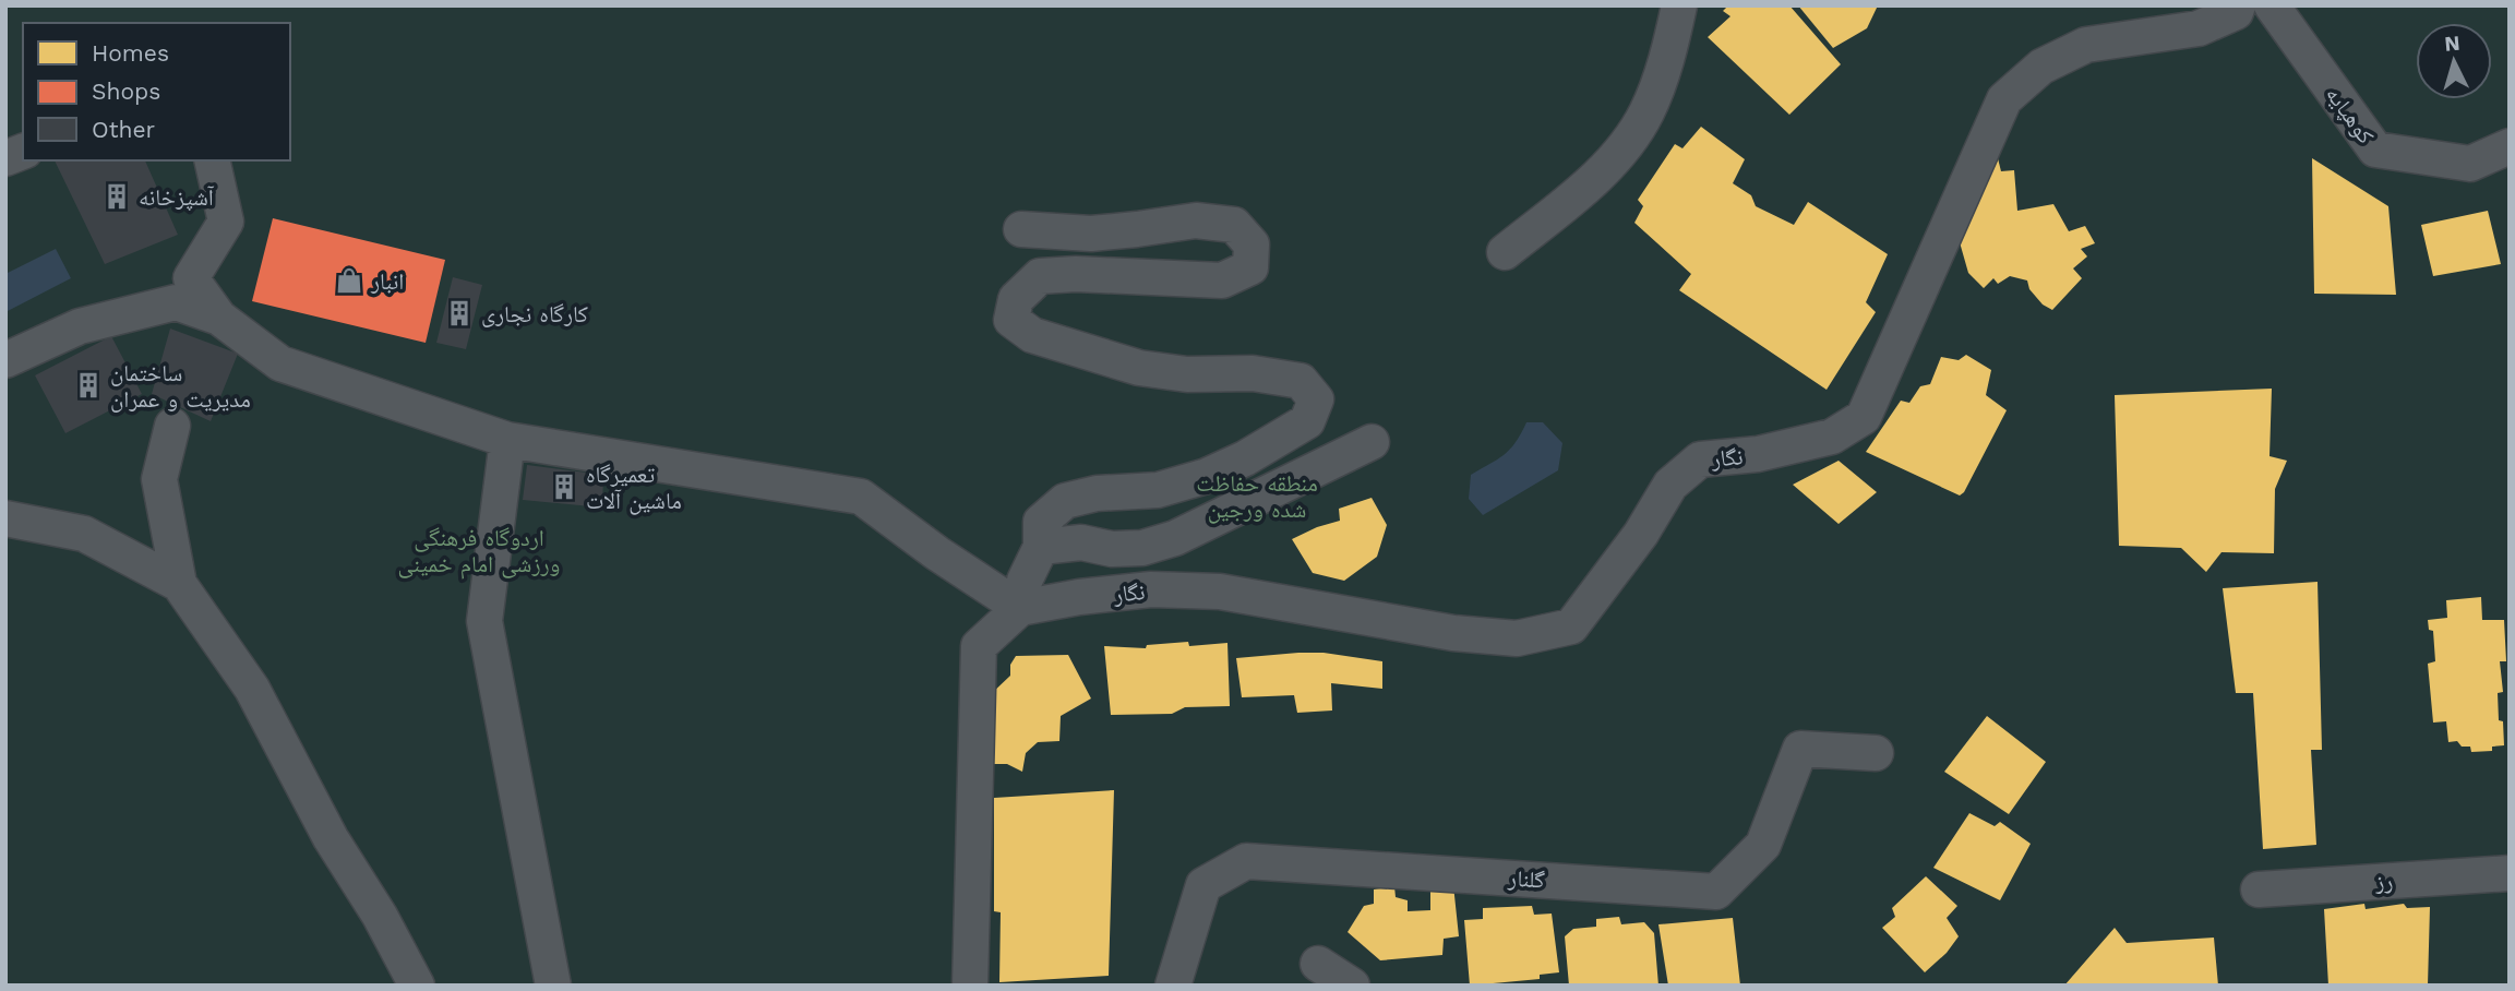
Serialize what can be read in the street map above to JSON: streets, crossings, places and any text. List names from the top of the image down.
{
  "streets": {
    "street": [
      "کوهپایه",
      "نگار",
      "گلنار",
      "رز"
    ]
  },
  "parks": ["منطقه حفاظت شده ورجین", "اردوگاه فرهنگی ورزشی امام خمینی"],
  "places": {
    "building": [
      "آشپزخانه",
      "کارگاه نجاری",
      "ساختمان مدیریت و عمران",
      "تعمیرگاه ماشین آلات"
    ],
    "shop": ["انبار"]
  },
  "legend": ["Homes", "Shops", "Other"],
  "north": "top"
}
